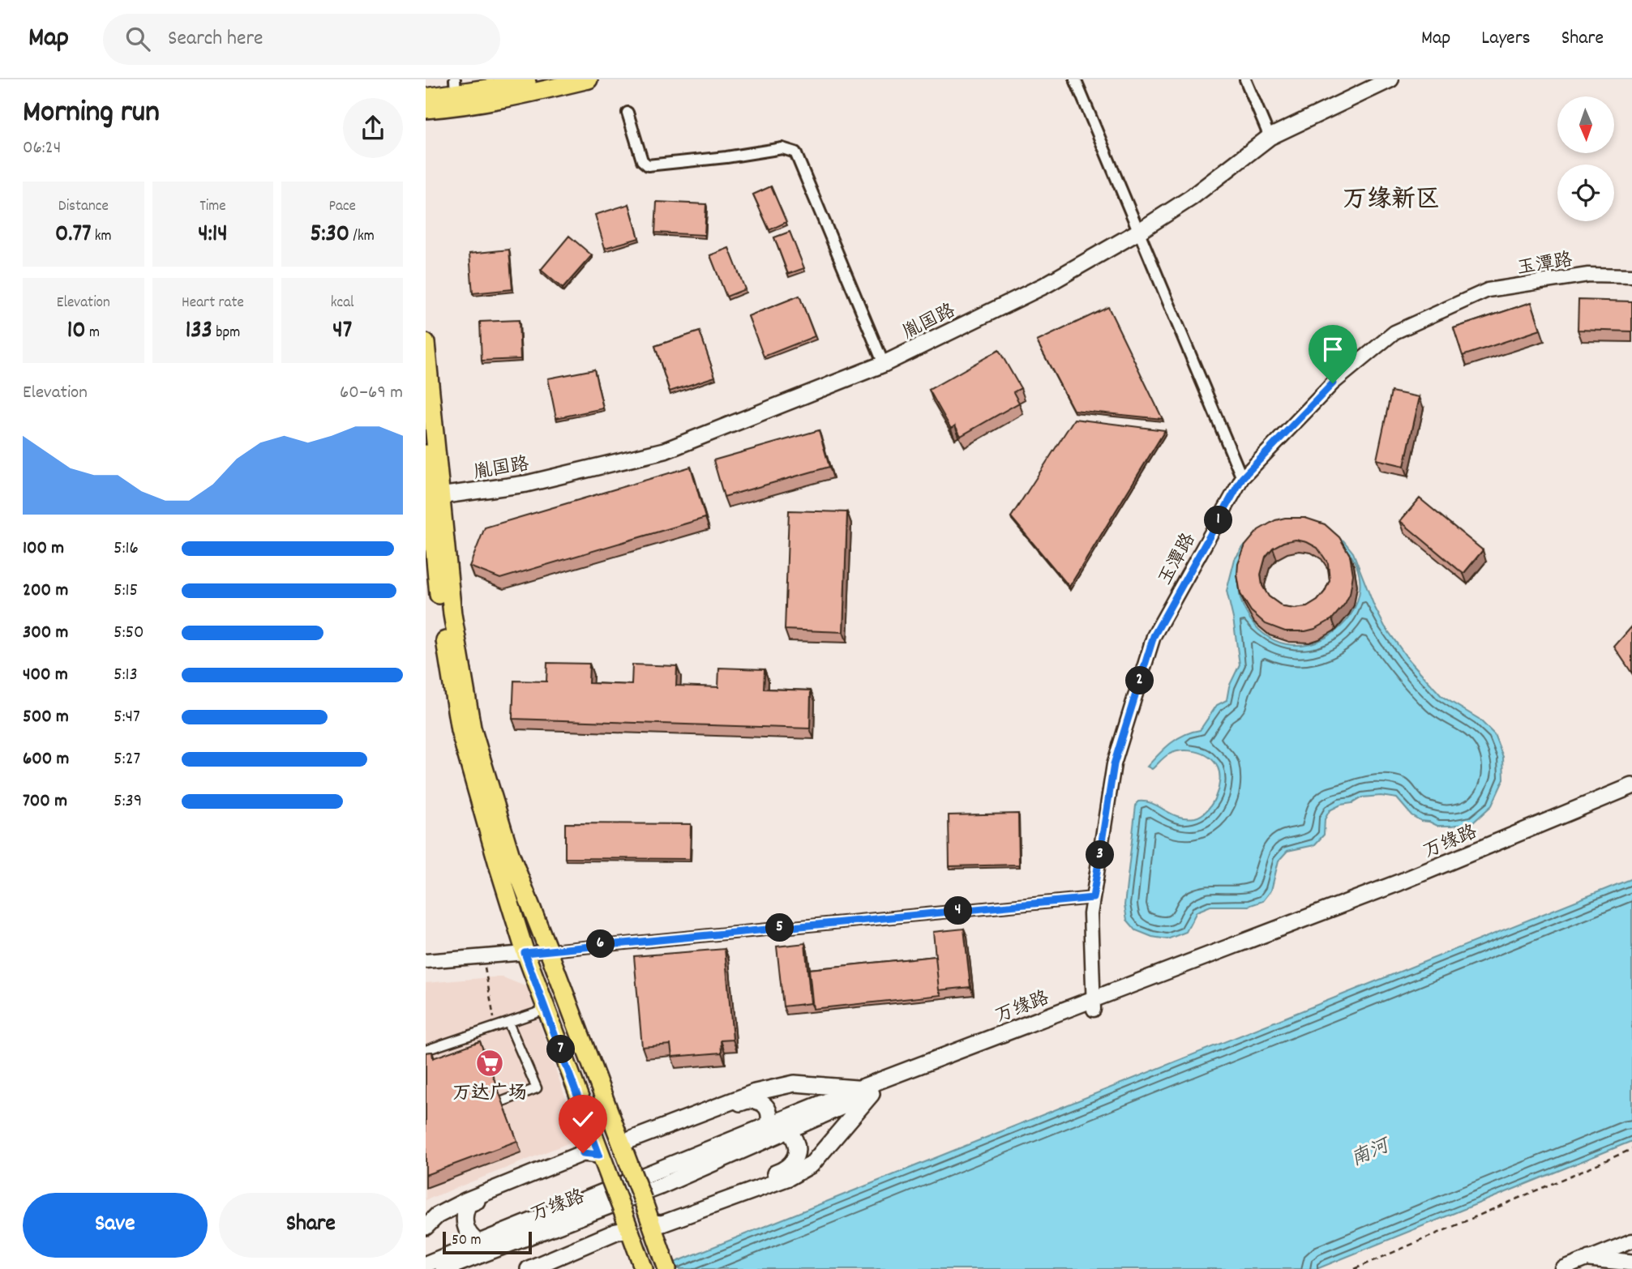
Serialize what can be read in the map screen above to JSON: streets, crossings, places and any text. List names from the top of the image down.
{
  "streets": {
    "main road": ["胤国路", "万缘路"],
    "street": ["玉潭路"]
  },
  "crossings": [
    ["玉潭路", "万缘路"]
  ],
  "districts": ["万缘新区"],
  "water": ["南河"],
  "places": {
    "supermarket": ["万达广场"]
  },
  "scale_bar": "50 m",
  "north": "bottom",
  "page": {
    "header": "Map",
    "search": "Search here",
    "nav": ["Map", "Layers", "Share"],
    "heading": ["Morning run", "06:24"],
    "stats": [
      ["Distance", "0.77 km"],
      ["Time", "4:14"],
      ["Pace", "5:30 /km"],
      ["Elevation", "10 m"],
      ["Heart rate", "133 bpm"],
      ["kcal", "47"]
    ],
    "chart": ["Elevation", "60–69 m"],
    "pins": [
      "1",
      "2",
      "3",
      "4",
      "5",
      "6",
      "7"
    ],
    "list": [
      {
        "name": "100 m",
        "note": "5:16"
      },
      {
        "name": "200 m",
        "note": "5:15"
      },
      {
        "name": "300 m",
        "note": "5:50"
      },
      {
        "name": "400 m",
        "note": "5:13"
      },
      {
        "name": "500 m",
        "note": "5:47"
      },
      {
        "name": "600 m",
        "note": "5:27"
      },
      {
        "name": "700 m",
        "note": "5:39"
      }
    ],
    "buttons": ["Save", "Share"],
    "scale": "50 m"
  }
}
